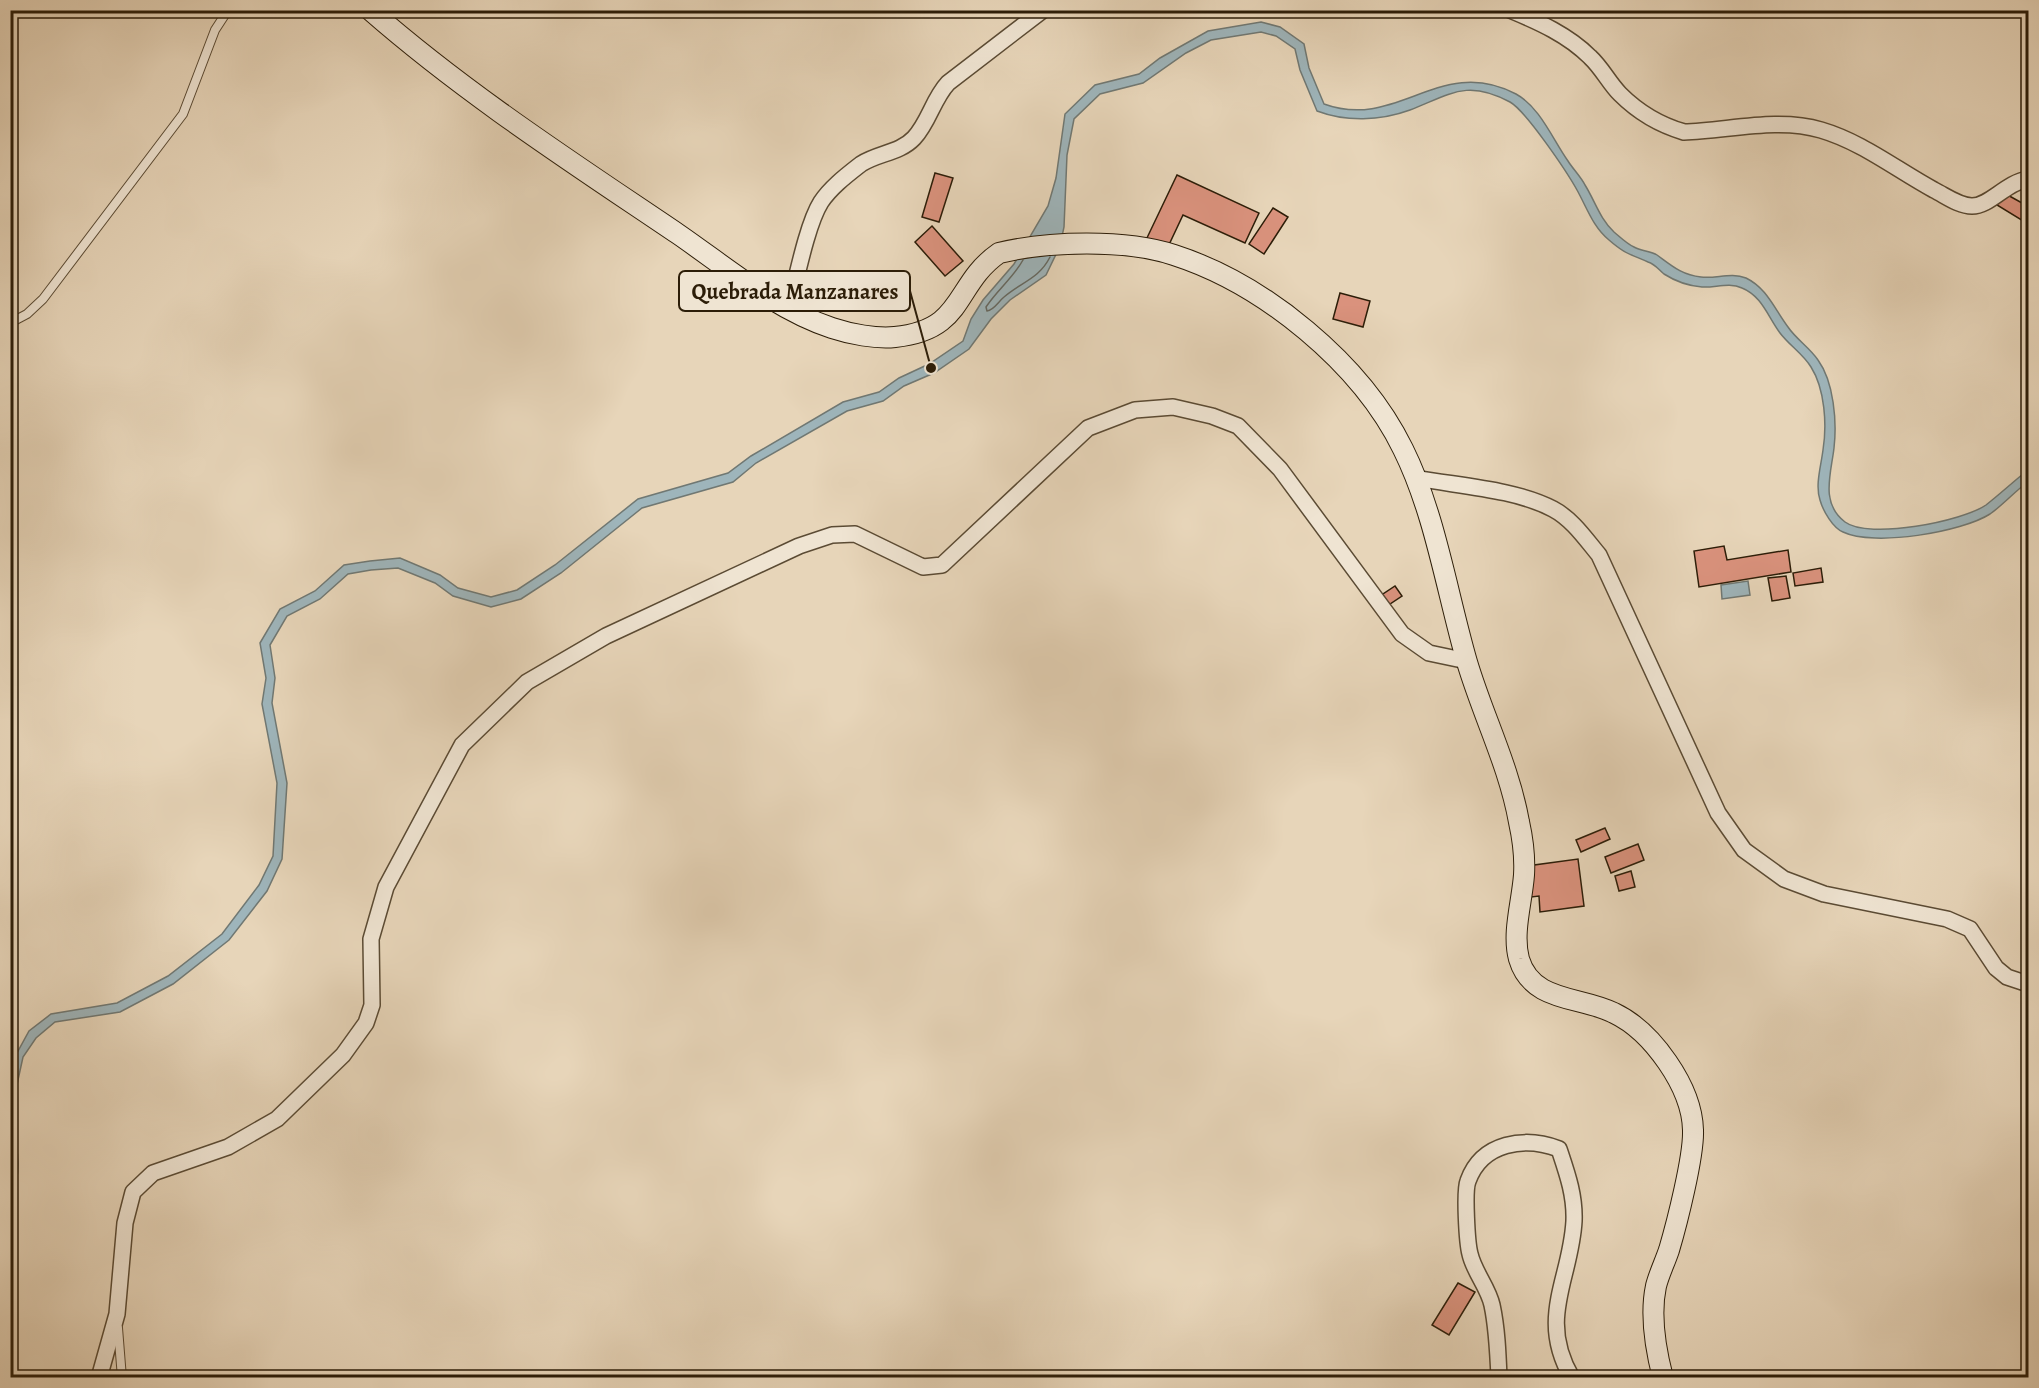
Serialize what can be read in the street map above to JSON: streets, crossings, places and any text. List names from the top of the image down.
{
  "places": ["Quebrada Manzanares"]
}
